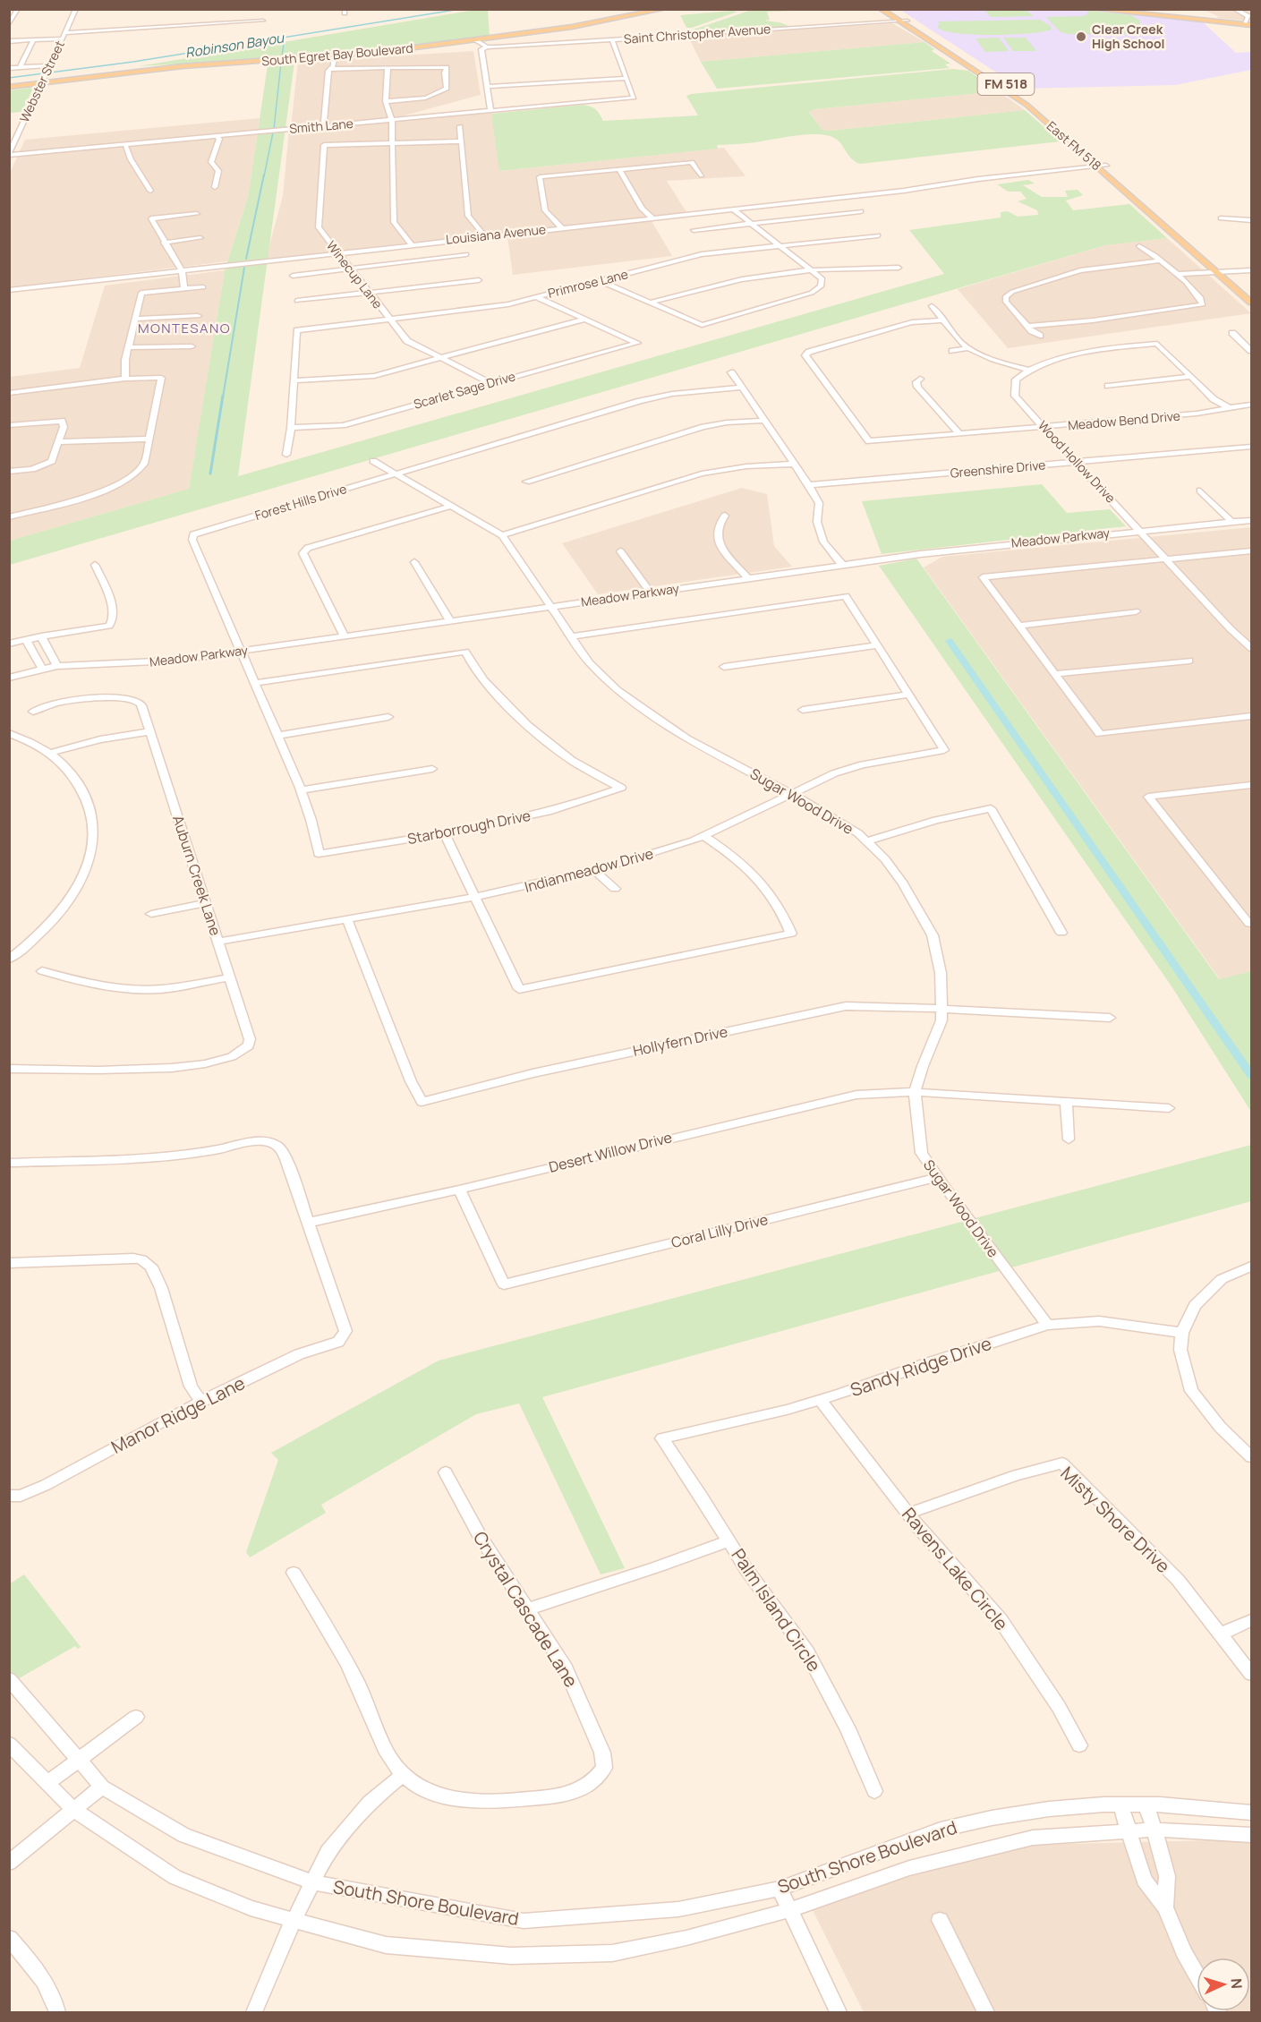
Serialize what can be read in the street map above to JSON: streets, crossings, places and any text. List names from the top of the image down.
{
  "streets": {
    "main road": ["South Egret Bay Boulevard", "FM 518", "East FM 518"],
    "street": [
      "Saint Christopher Avenue",
      "Webster Street",
      "Smith Lane",
      "Louisiana Avenue",
      "Winecup Lane",
      "Primrose Lane",
      "Scarlet Sage Drive",
      "Meadow Bend Drive",
      "Wood Hollow Drive",
      "Greenshire Drive",
      "Forest Hills Drive",
      "Meadow Parkway",
      "Sugar Wood Drive",
      "Starborrough Drive",
      "Indianmeadow Drive",
      "Auburn Creek Lane",
      "Hollyfern Drive",
      "Desert Willow Drive",
      "Coral Lilly Drive",
      "Sandy Ridge Drive",
      "Manor Ridge Lane",
      "Misty Shore Drive",
      "Ravens Lake Circle",
      "Crystal Cascade Lane",
      "Palm Island Circle",
      "South Shore Boulevard"
    ]
  },
  "crossings": [
    ["Saint Christopher Avenue", "East FM 518"],
    ["South Egret Bay Boulevard", "Webster Street"],
    ["Webster Street", "Smith Lane"],
    ["East FM 518", "Louisiana Avenue"],
    ["Louisiana Avenue", "Winecup Lane"],
    ["Winecup Lane", "Primrose Lane"],
    ["Winecup Lane", "Scarlet Sage Drive"],
    ["Meadow Bend Drive", "Wood Hollow Drive"],
    ["Wood Hollow Drive", "Greenshire Drive"],
    ["Wood Hollow Drive", "Meadow Parkway"],
    ["Forest Hills Drive", "Meadow Parkway"],
    ["Forest Hills Drive", "Sugar Wood Drive"],
    ["Forest Hills Drive", "Starborrough Drive"],
    ["Meadow Parkway", "Sugar Wood Drive"],
    ["Sugar Wood Drive", "Indianmeadow Drive"],
    ["Sugar Wood Drive", "Hollyfern Drive"],
    ["Sugar Wood Drive", "Desert Willow Drive"],
    ["Sugar Wood Drive", "Coral Lilly Drive"],
    ["Sugar Wood Drive", "Sandy Ridge Drive"],
    ["Indianmeadow Drive", "Auburn Creek Lane"],
    ["Indianmeadow Drive", "Hollyfern Drive"],
    ["Desert Willow Drive", "Coral Lilly Drive"],
    ["Desert Willow Drive", "Manor Ridge Lane"],
    ["Sandy Ridge Drive", "Ravens Lake Circle"],
    ["Sandy Ridge Drive", "Palm Island Circle"],
    ["Misty Shore Drive", "Ravens Lake Circle"]
  ],
  "districts": ["MONTESANO"],
  "water": ["Robinson Bayou"],
  "places": ["Clear Creek High School"],
  "north": "right"
}
